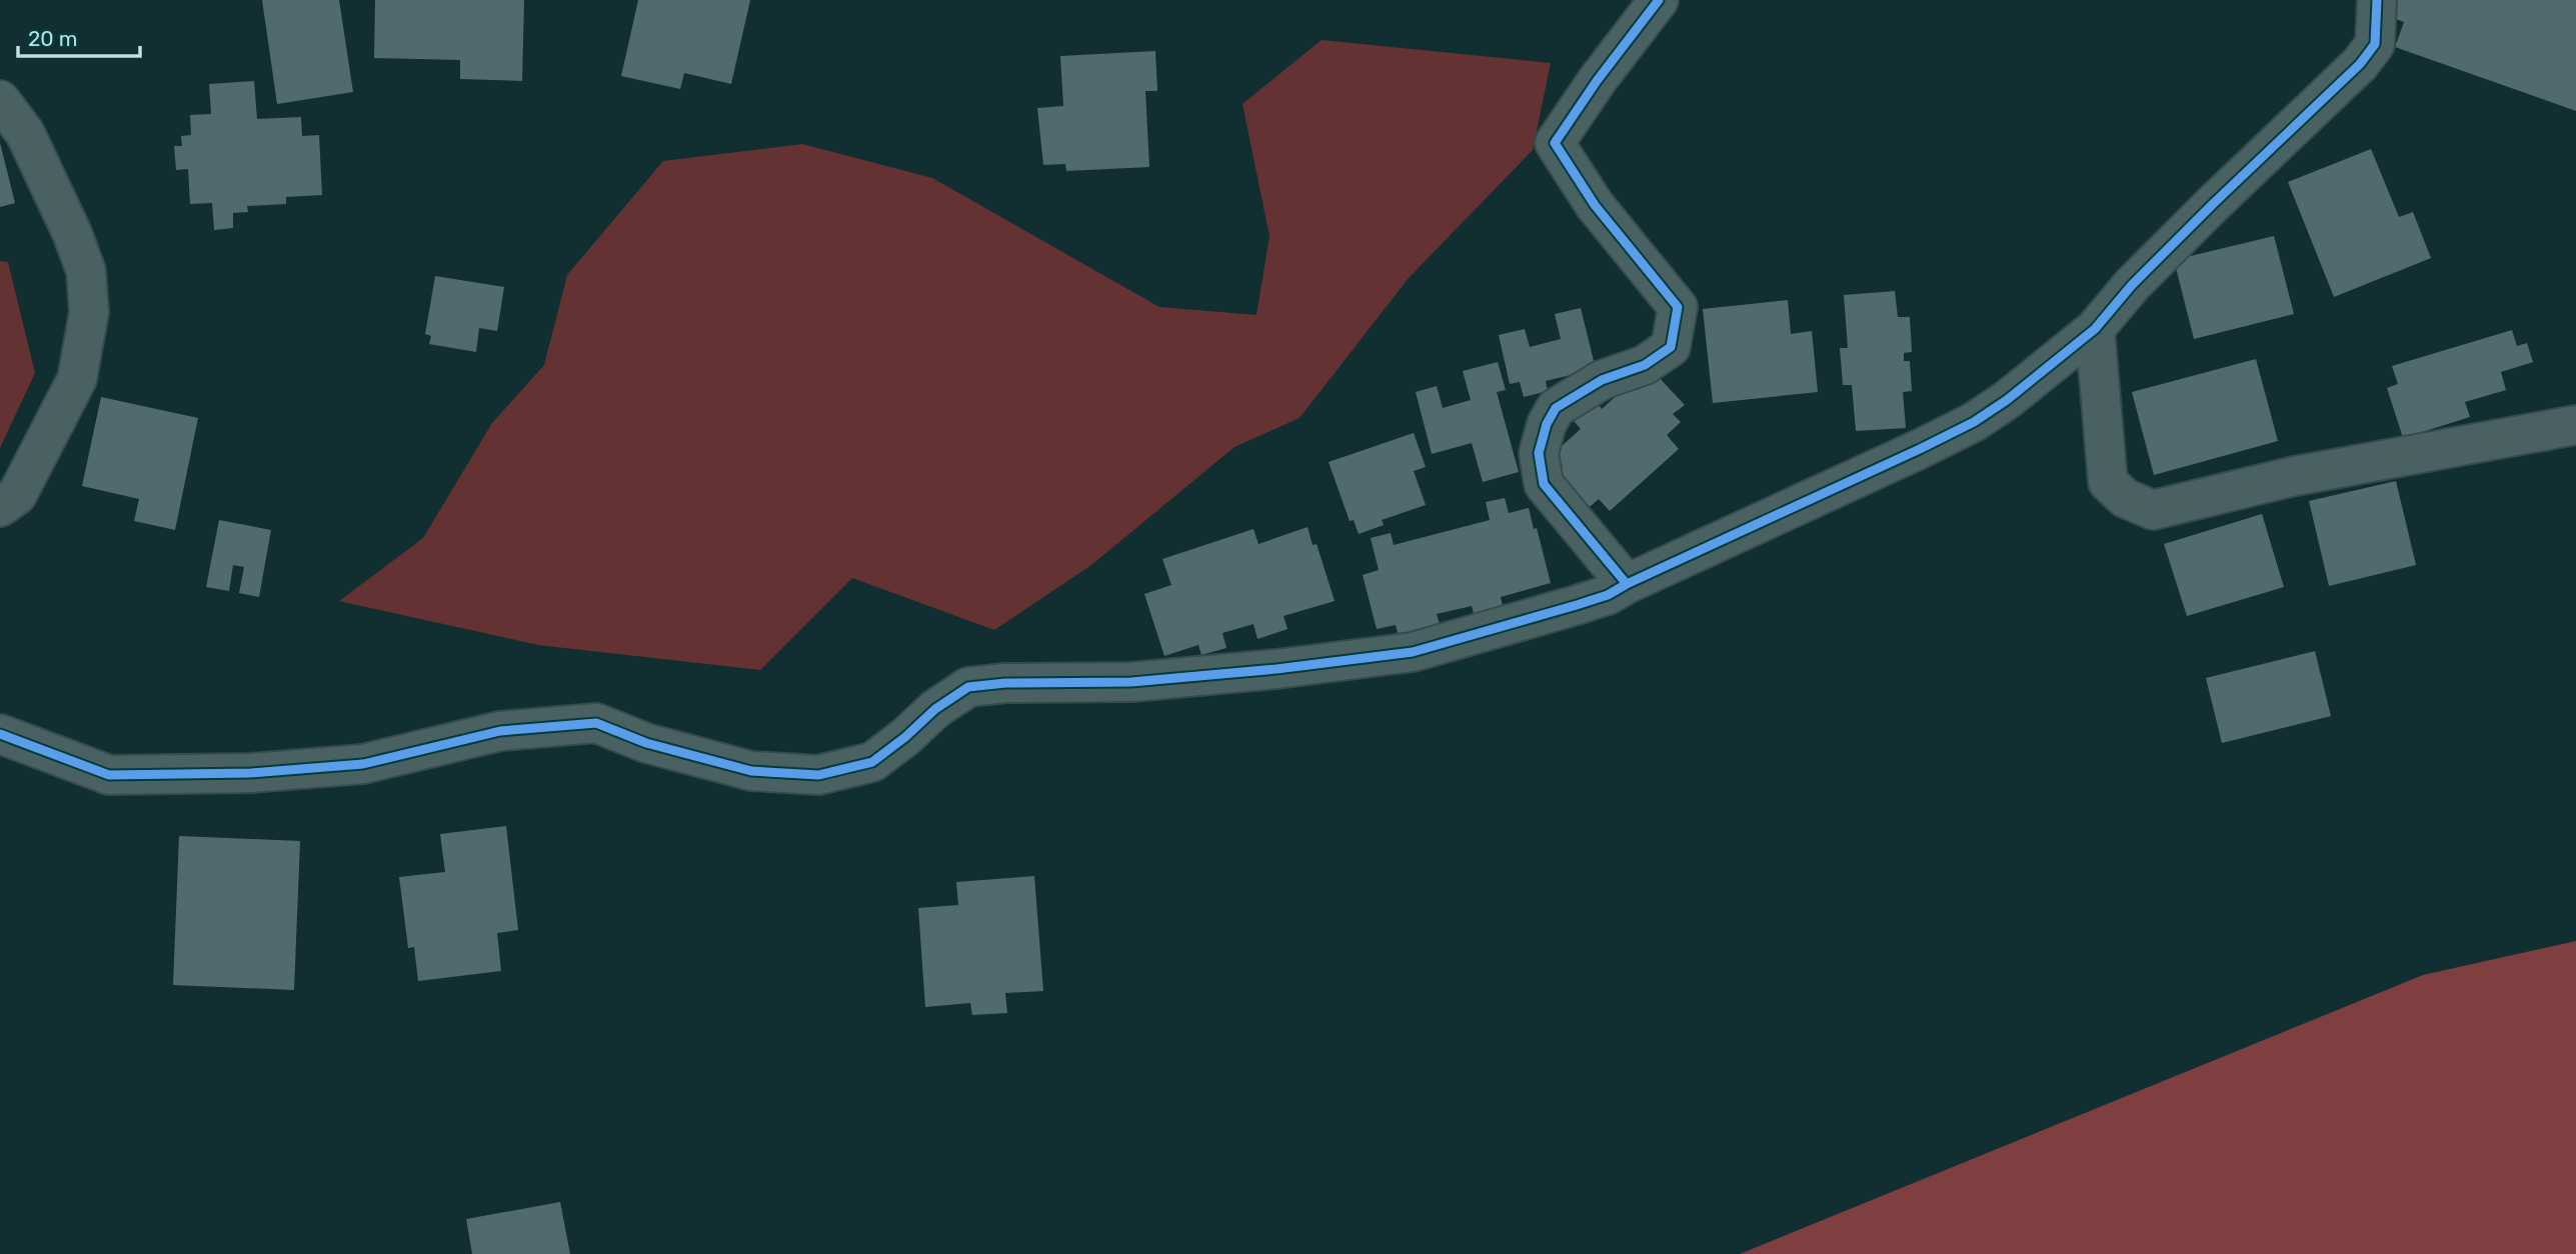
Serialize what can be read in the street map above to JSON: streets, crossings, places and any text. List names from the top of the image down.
{
  "scale_bar": "20 m"
}
